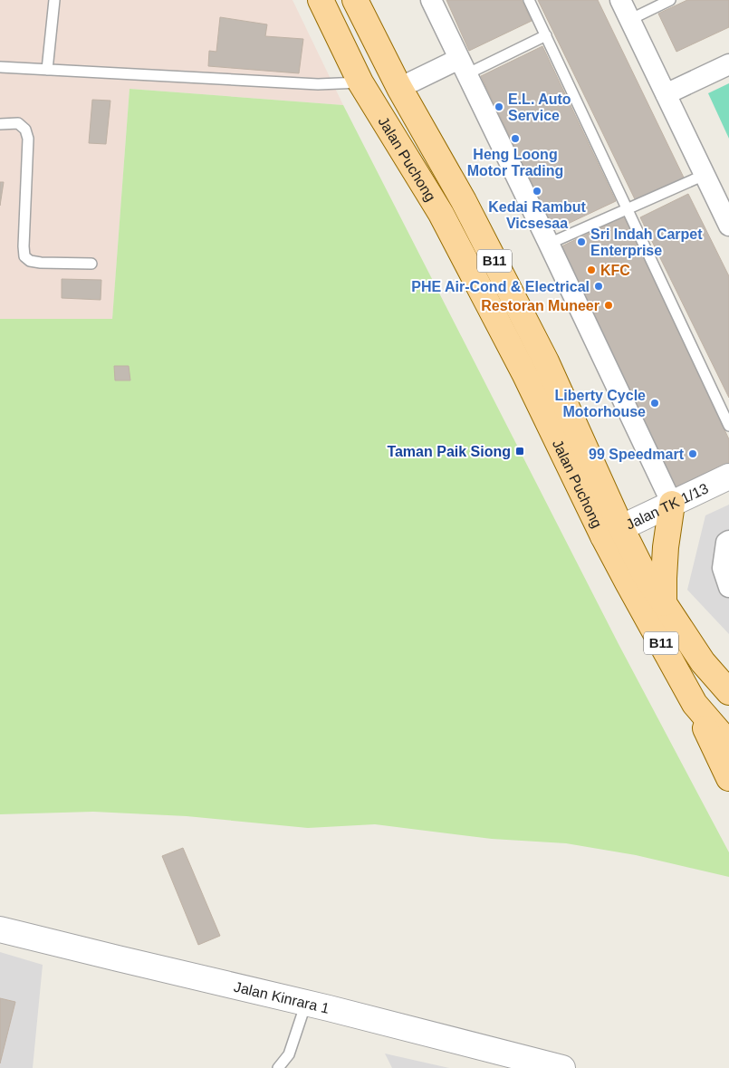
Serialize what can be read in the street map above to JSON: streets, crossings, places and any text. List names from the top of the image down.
{
  "streets": {
    "main road": ["Jalan Puchong", "B11"],
    "street": ["Jalan TK 1/13", "Jalan Kinrara 1"]
  },
  "crossings": [
    ["Jalan Puchong", "Jalan TK 1/13"]
  ],
  "places": {
    "other": [
      "E.L. Auto Service",
      "Heng Loong Motor Trading",
      "Kedai Rambut Vicsesaa",
      "Sri Indah Carpet Enterprise",
      "KFC",
      "PHE Air-Cond & Electrical",
      "Restoran Muneer",
      "Liberty Cycle Motorhouse",
      "99 Speedmart"
    ],
    "transit": ["Taman Paik Siong"]
  }
}
